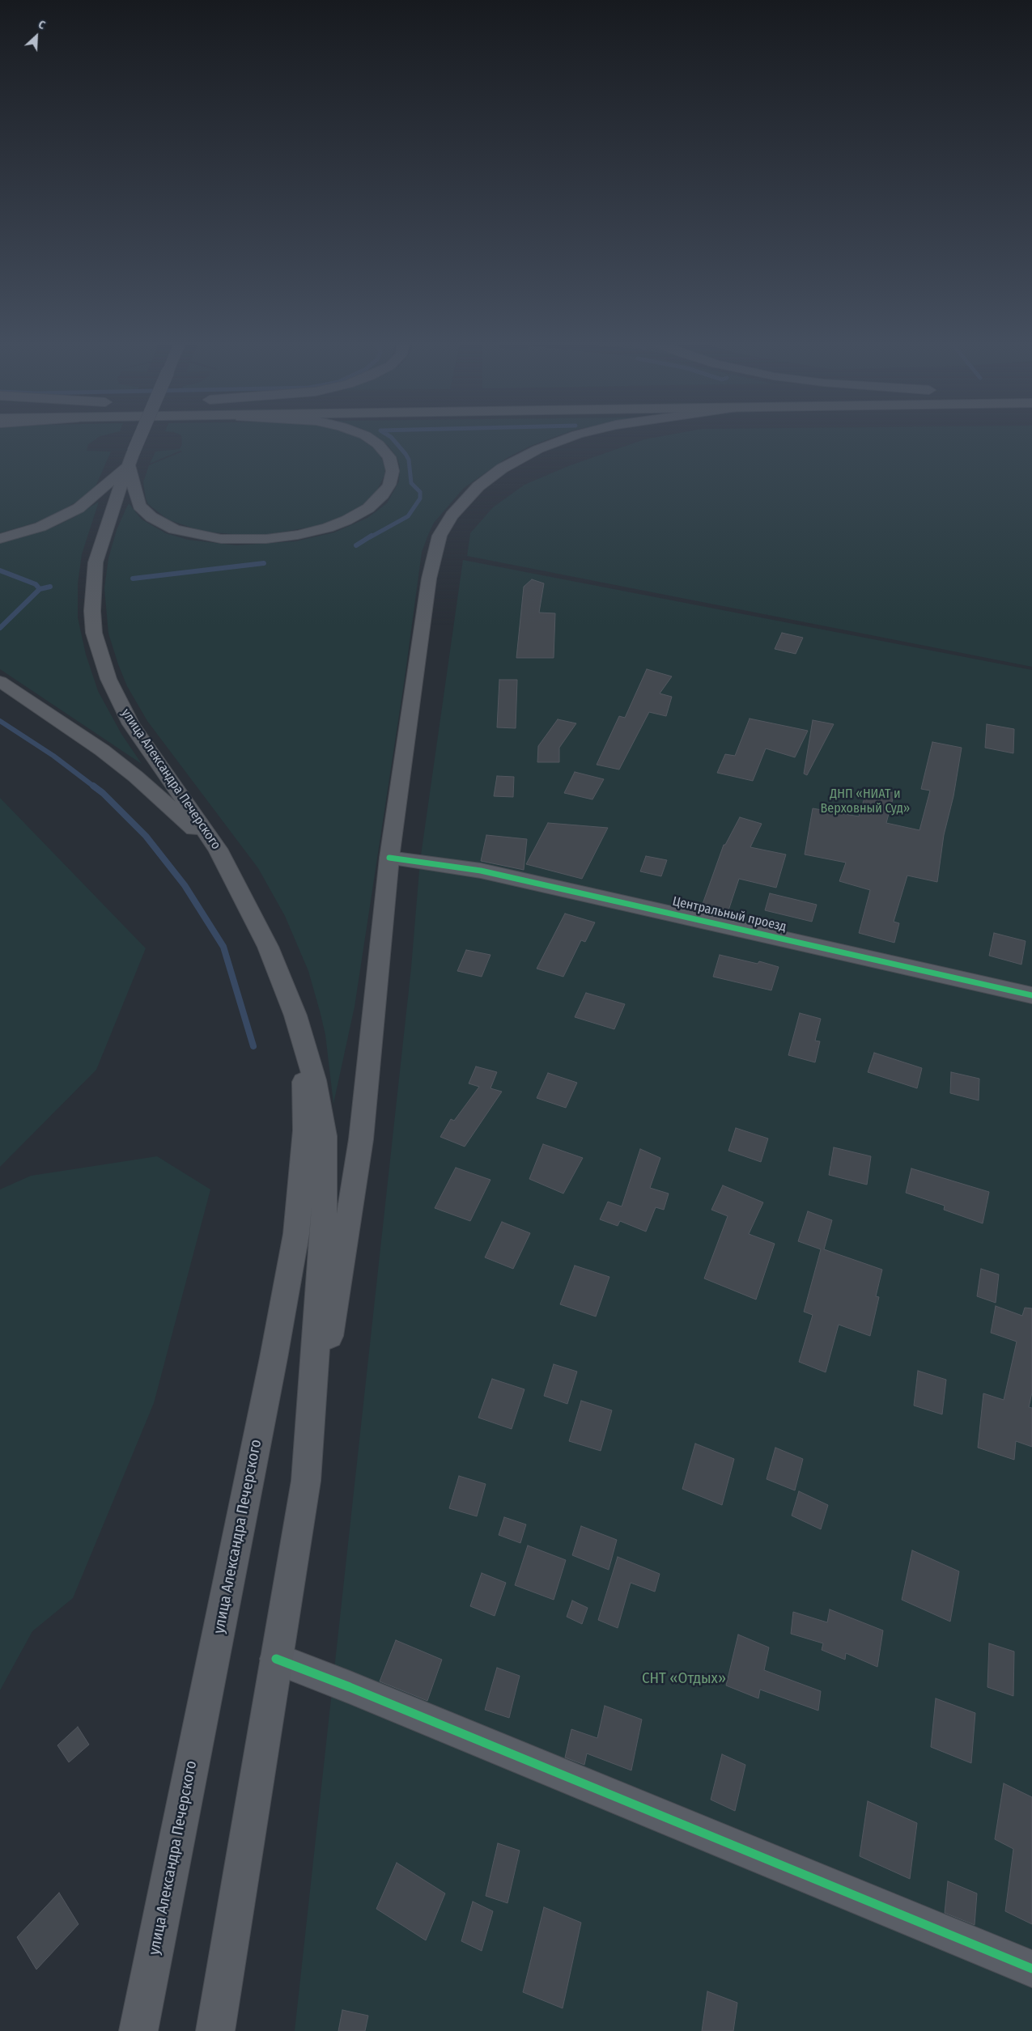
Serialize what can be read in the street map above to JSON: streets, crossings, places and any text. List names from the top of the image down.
{
  "streets": {
    "main road": ["улица Александра Печерского"],
    "street": ["Центральный проезд"]
  },
  "parks": ["ДНП «НИАТ и Верховный Суд»", "СНТ «Отдых»"],
  "north": "top right"
}
